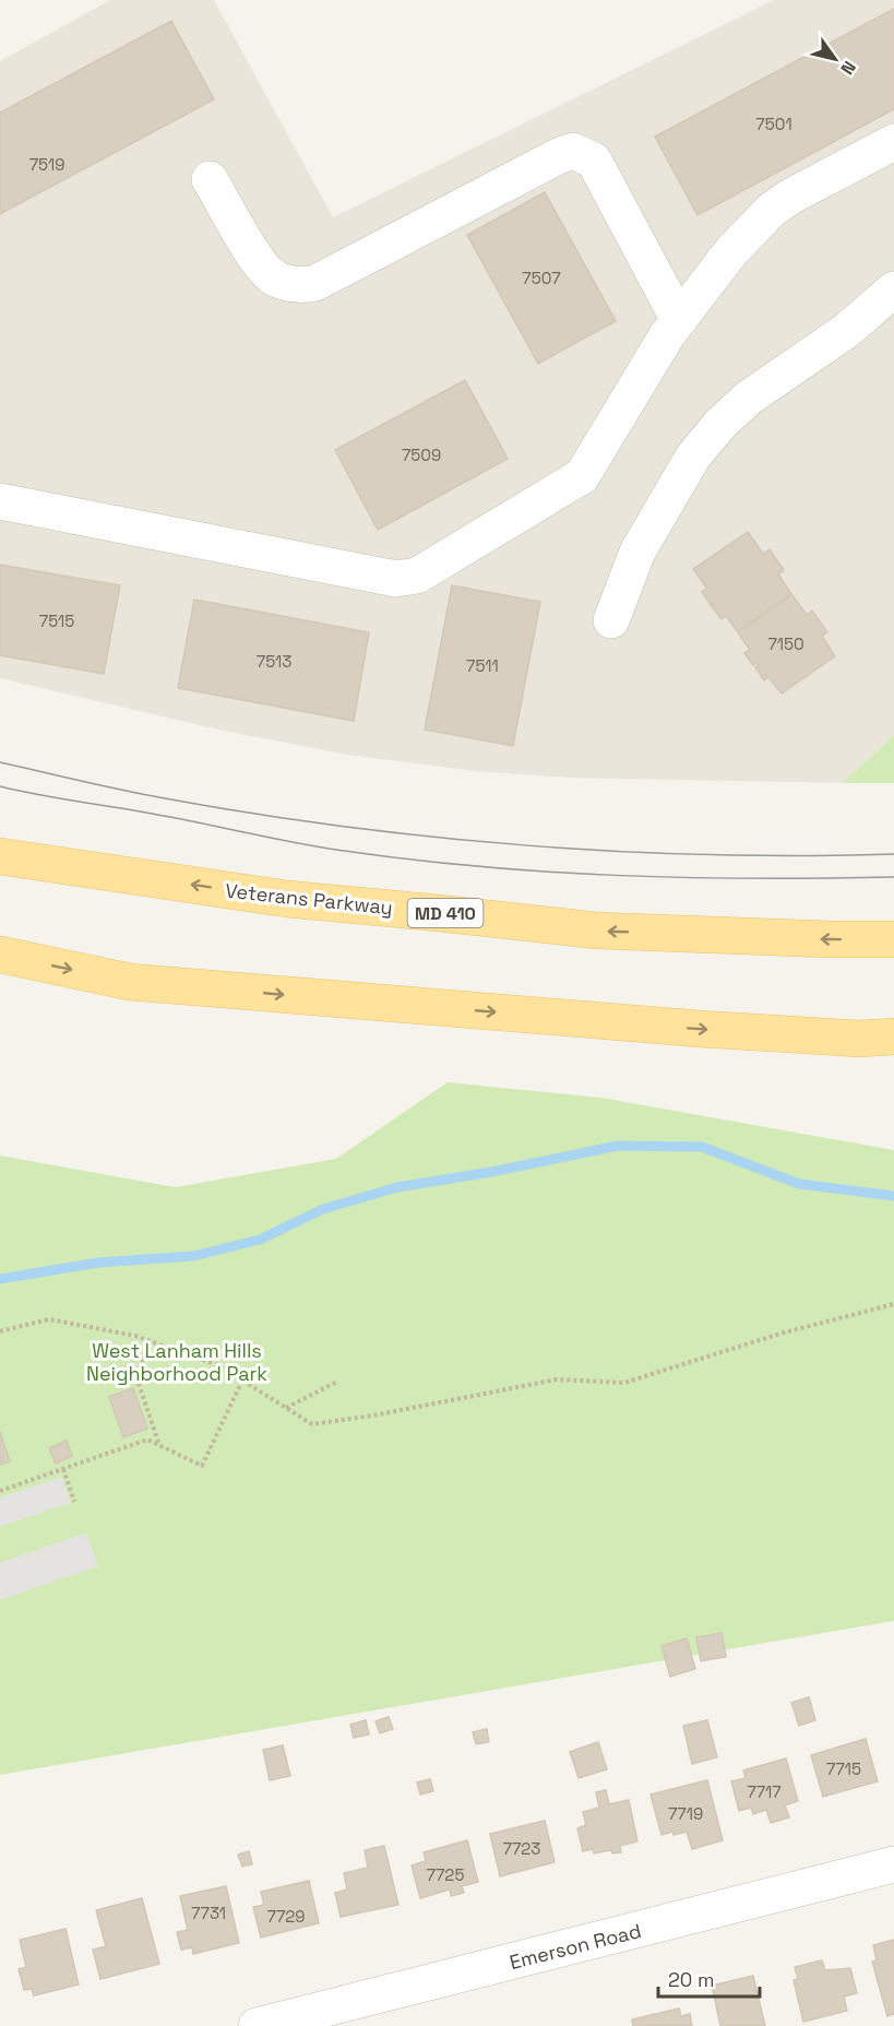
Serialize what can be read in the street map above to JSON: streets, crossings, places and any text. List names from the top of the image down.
{
  "streets": {
    "main road": ["Veterans Parkway", "MD 410"],
    "street": ["Emerson Road"]
  },
  "parks": ["West Lanham Hills Neighborhood Park"],
  "house_numbers": [
    "7501",
    "7519",
    "7507",
    "7509",
    "7515",
    "7150",
    "7513",
    "7511",
    "7715",
    "7717",
    "7719",
    "7723",
    "7725",
    "7731",
    "7729"
  ],
  "scale_bar": "20 m",
  "north": "bottom right"
}
